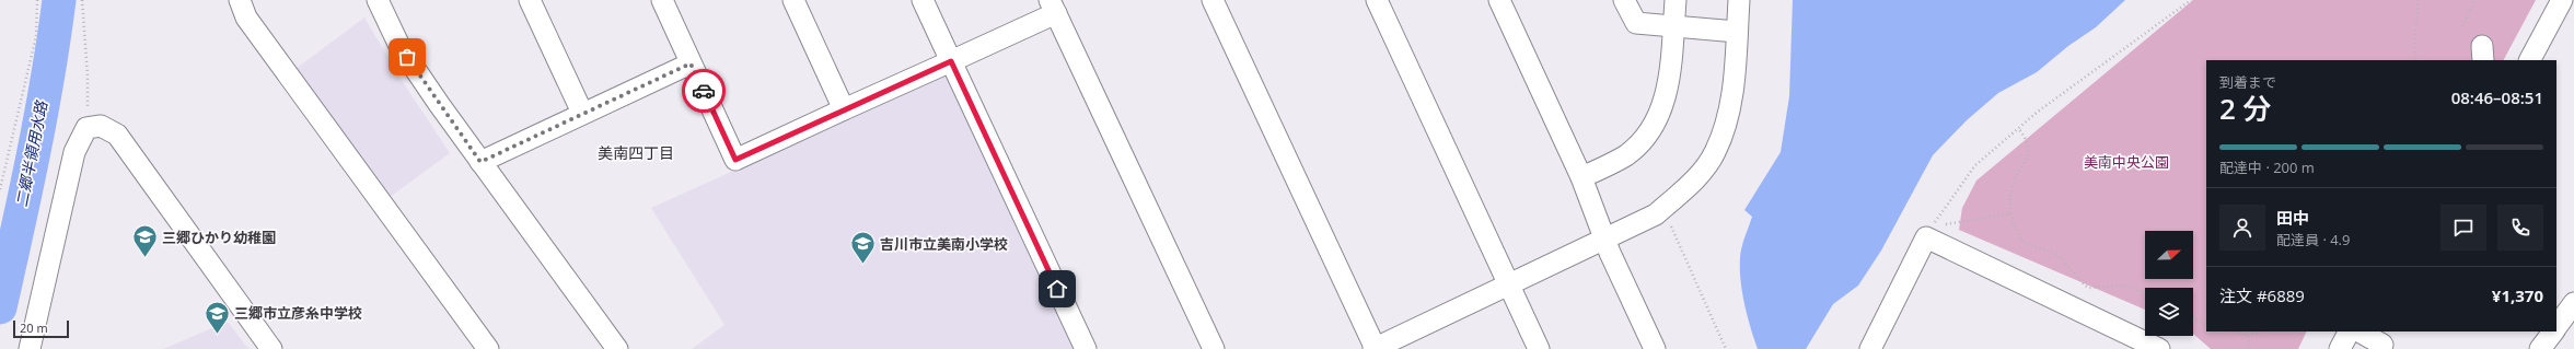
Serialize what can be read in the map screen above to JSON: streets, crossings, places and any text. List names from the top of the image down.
{
  "districts": ["美南四丁目"],
  "water": ["二郷半領用水路"],
  "parks": ["美南中央公園"],
  "places": {
    "school or university": ["三郷ひかり幼稚園", "吉川市立美南小学校", "三郷市立彦糸中学校"]
  },
  "scale_bar": "20 m",
  "north": "right",
  "page": {
    "heading": ["2 分", "到着まで", "08:46–08:51"],
    "panel": [
      "田中",
      "配達員 · 4.9",
      "注文 #6889",
      "¥1,370"
    ],
    "bar": "配達中 · 200 m",
    "scale": "20 m"
  }
}
